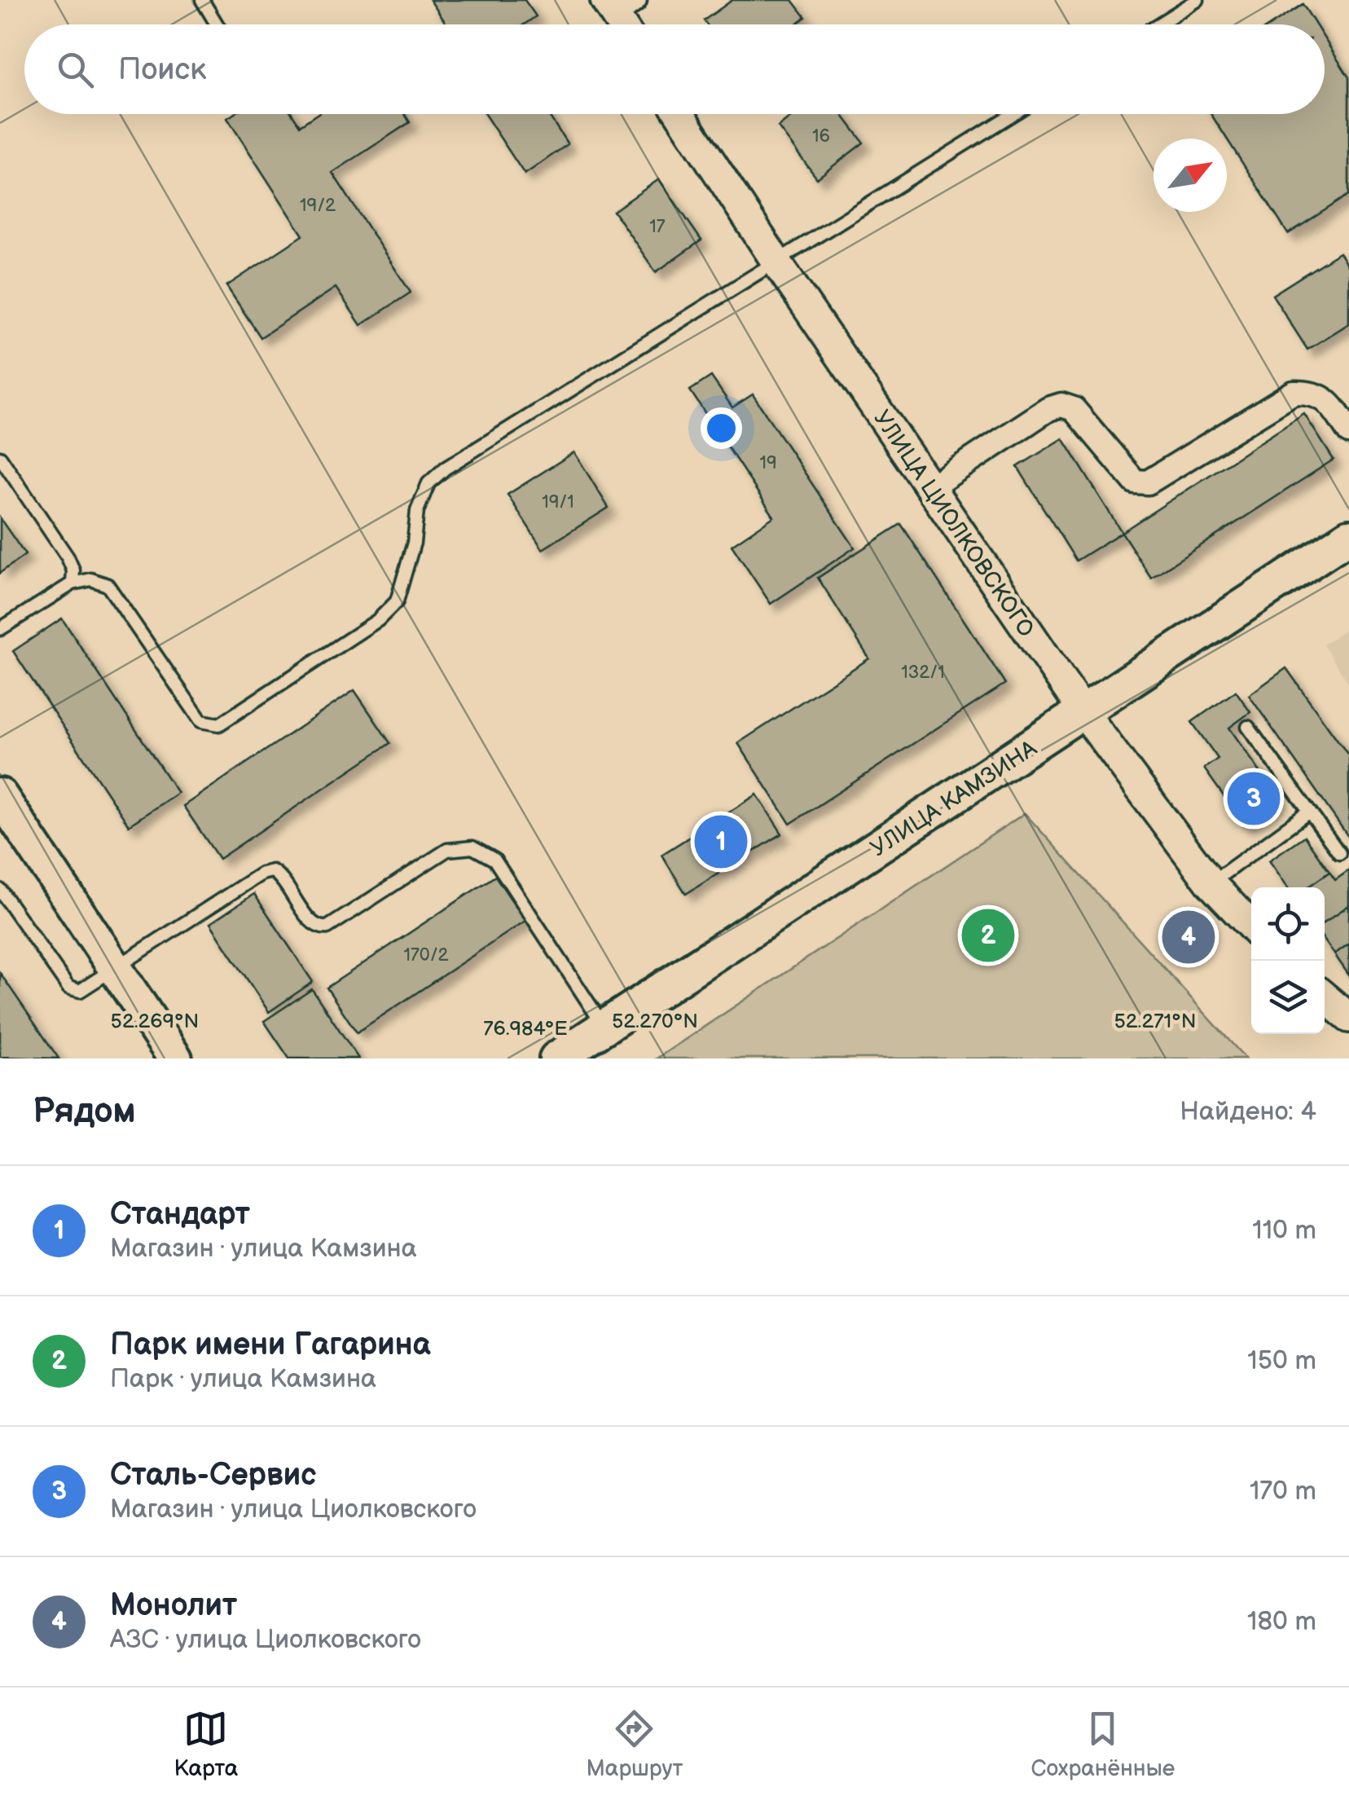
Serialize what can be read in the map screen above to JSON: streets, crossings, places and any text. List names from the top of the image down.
{
  "streets": {
    "main road": ["УЛИЦА КАМЗИНА"],
    "street": ["УЛИЦА ЦИОЛКОВСКОГО"]
  },
  "crossings": [
    ["УЛИЦА ЦИОЛКОВСКОГО", "УЛИЦА КАМЗИНА"]
  ],
  "house_numbers": [
    "16",
    "19/2",
    "17",
    "19",
    "19/1",
    "132/1",
    "170/2"
  ],
  "north": "top right",
  "page": {
    "search": "Поиск",
    "pins": [
      "3",
      "1",
      "2",
      "4"
    ],
    "heading": ["Рядом", "Найдено: 4"],
    "list": [
      {
        "mark": "1",
        "name": "Стандарт",
        "note": "Магазин · улица Камзина",
        "value": "110 m"
      },
      {
        "mark": "2",
        "name": "Парк имени Гагарина",
        "note": "Парк · улица Камзина",
        "value": "150 m"
      },
      {
        "mark": "3",
        "name": "Сталь-Сервис",
        "note": "Магазин · улица Циолковского",
        "value": "170 m"
      },
      {
        "mark": "4",
        "name": "Монолит",
        "note": "АЗС · улица Циолковского",
        "value": "180 m"
      }
    ],
    "nav": ["Карта", "Маршрут", "Сохранённые"]
  },
  "coordinates": [
    "52.269°N",
    "52.270°N",
    "52.271°N",
    "76.984°E"
  ]
}
